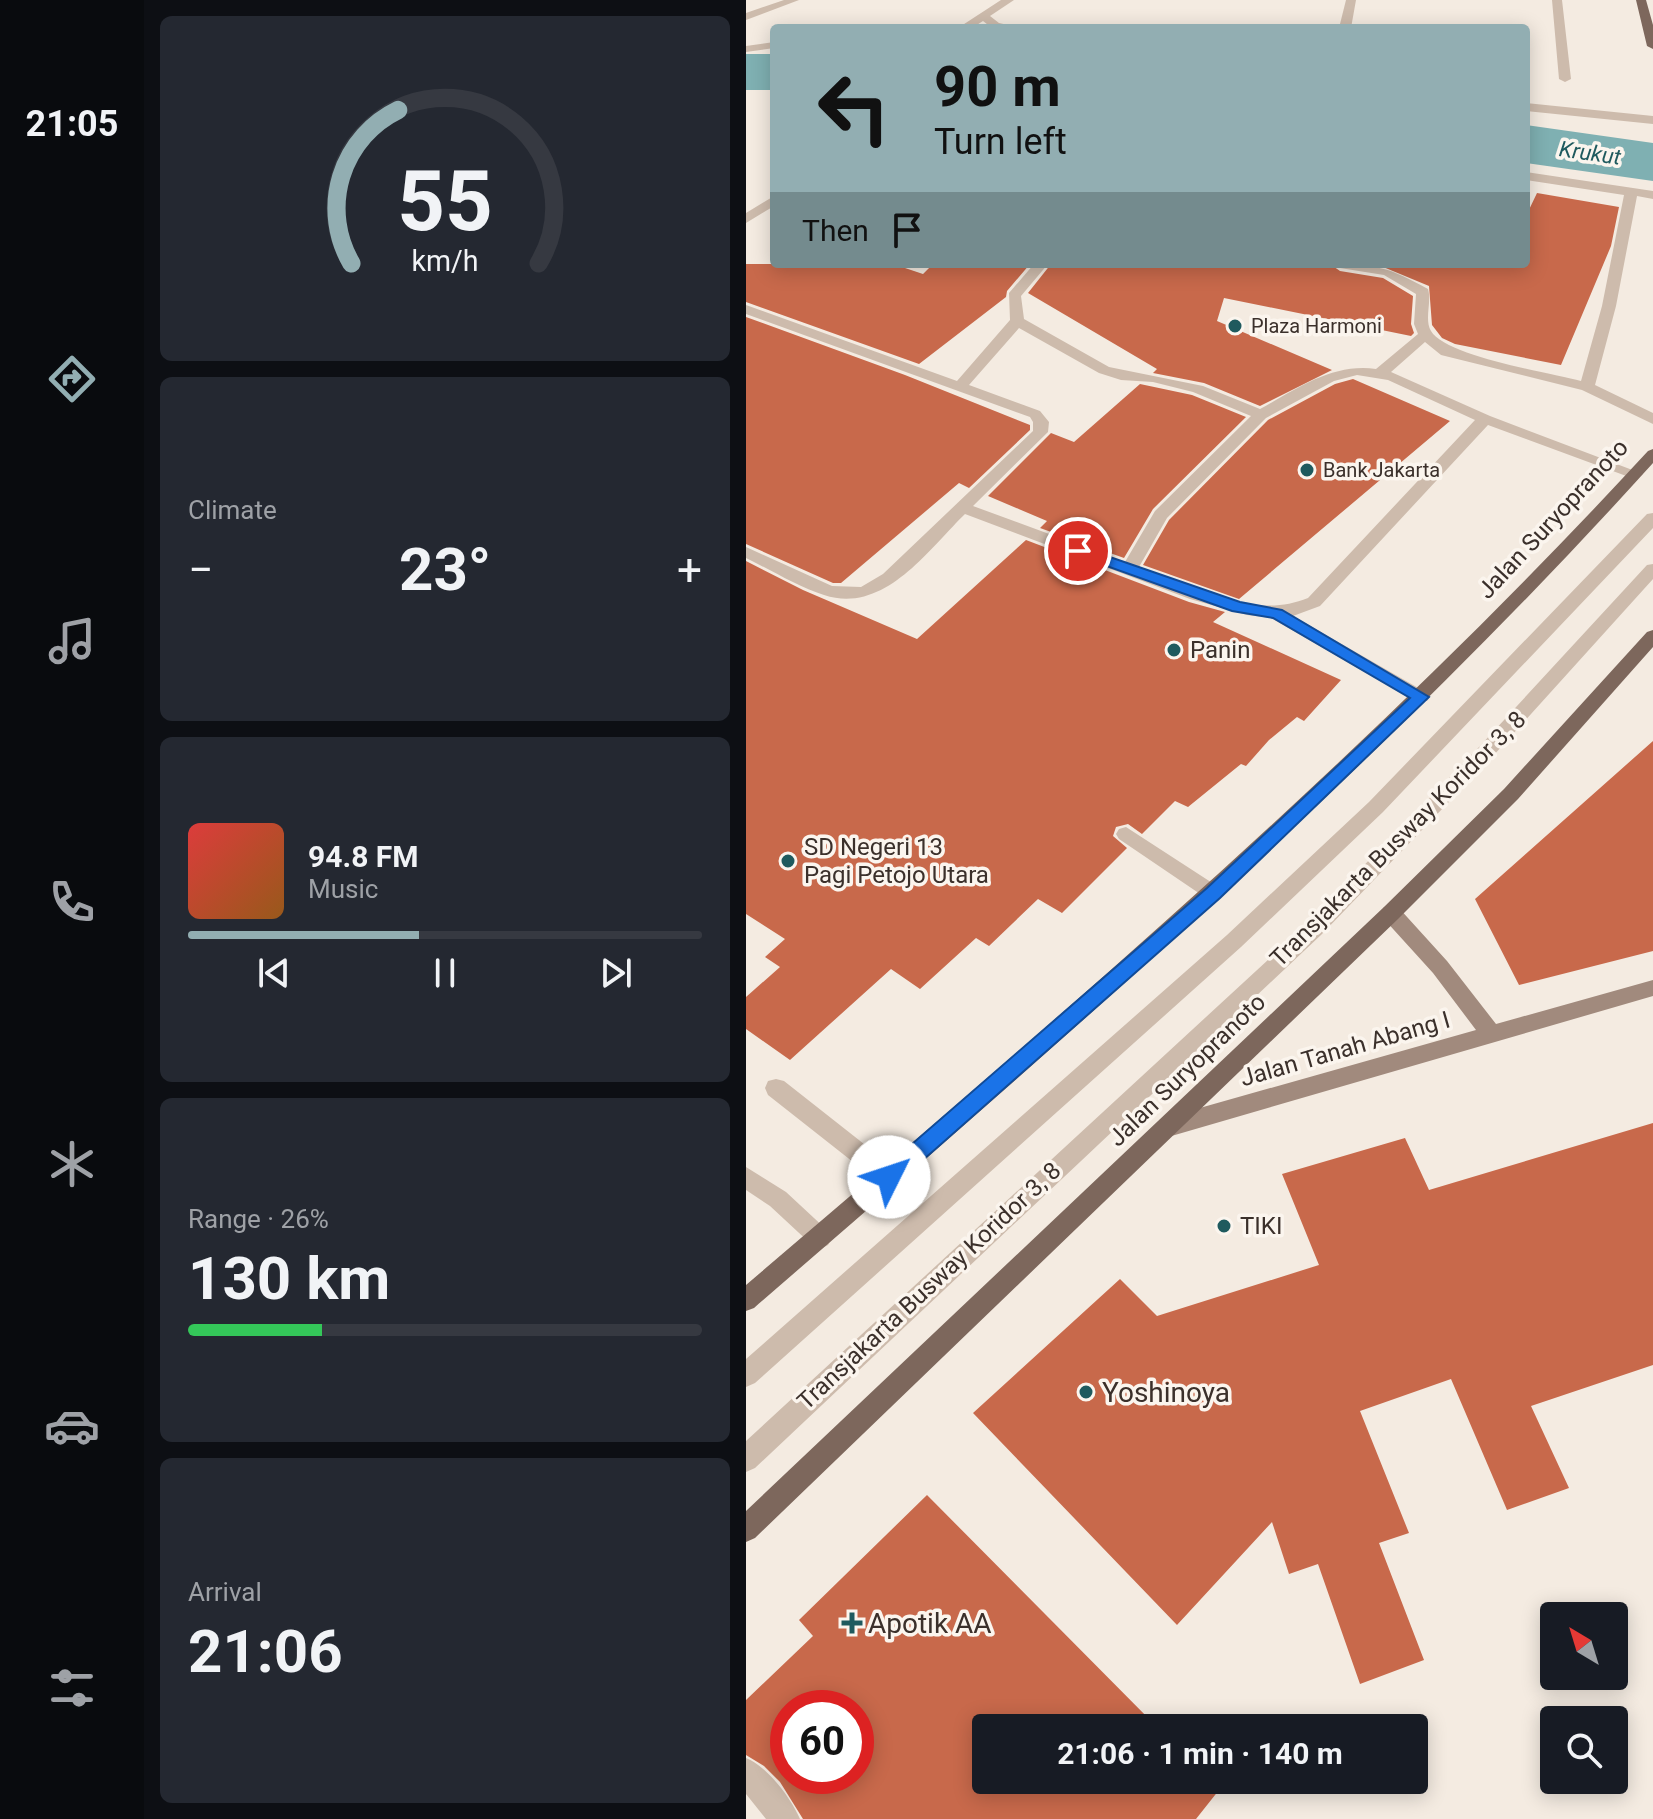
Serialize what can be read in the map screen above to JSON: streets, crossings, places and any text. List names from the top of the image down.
{
  "streets": {
    "main road": ["Jalan Suryopranoto"],
    "street": ["Transjakarta Busway Koridor 3, 8", "Jalan Tanah Abang I"]
  },
  "crossings": [
    ["Jalan Suryopranoto", "Jalan Tanah Abang I"]
  ],
  "water": ["Krukut"],
  "places": {
    "other": [
      "Plaza Harmoni",
      "Bank Jakarta",
      "Panin",
      "SD Negeri 13 Pagi Petojo Utara",
      "TIKI",
      "Yoshinoya"
    ],
    "health": ["Apotik AA"]
  },
  "north": "top left",
  "page": {
    "tabs": "21:05",
    "turn": ["90 m", "Turn left"],
    "then": "Then",
    "tile": [
      "Climate",
      ["Range · 26%", "130 km"],
      ["Arrival", "21:06"]
    ],
    "heat": ["−", "23°", "+"],
    "song": ["94.8 FM", "Music"],
    "limit": "60",
    "trip": "21:06 · 1 min · 140 m",
    "gauge": ["55", "km/h"]
  }
}
